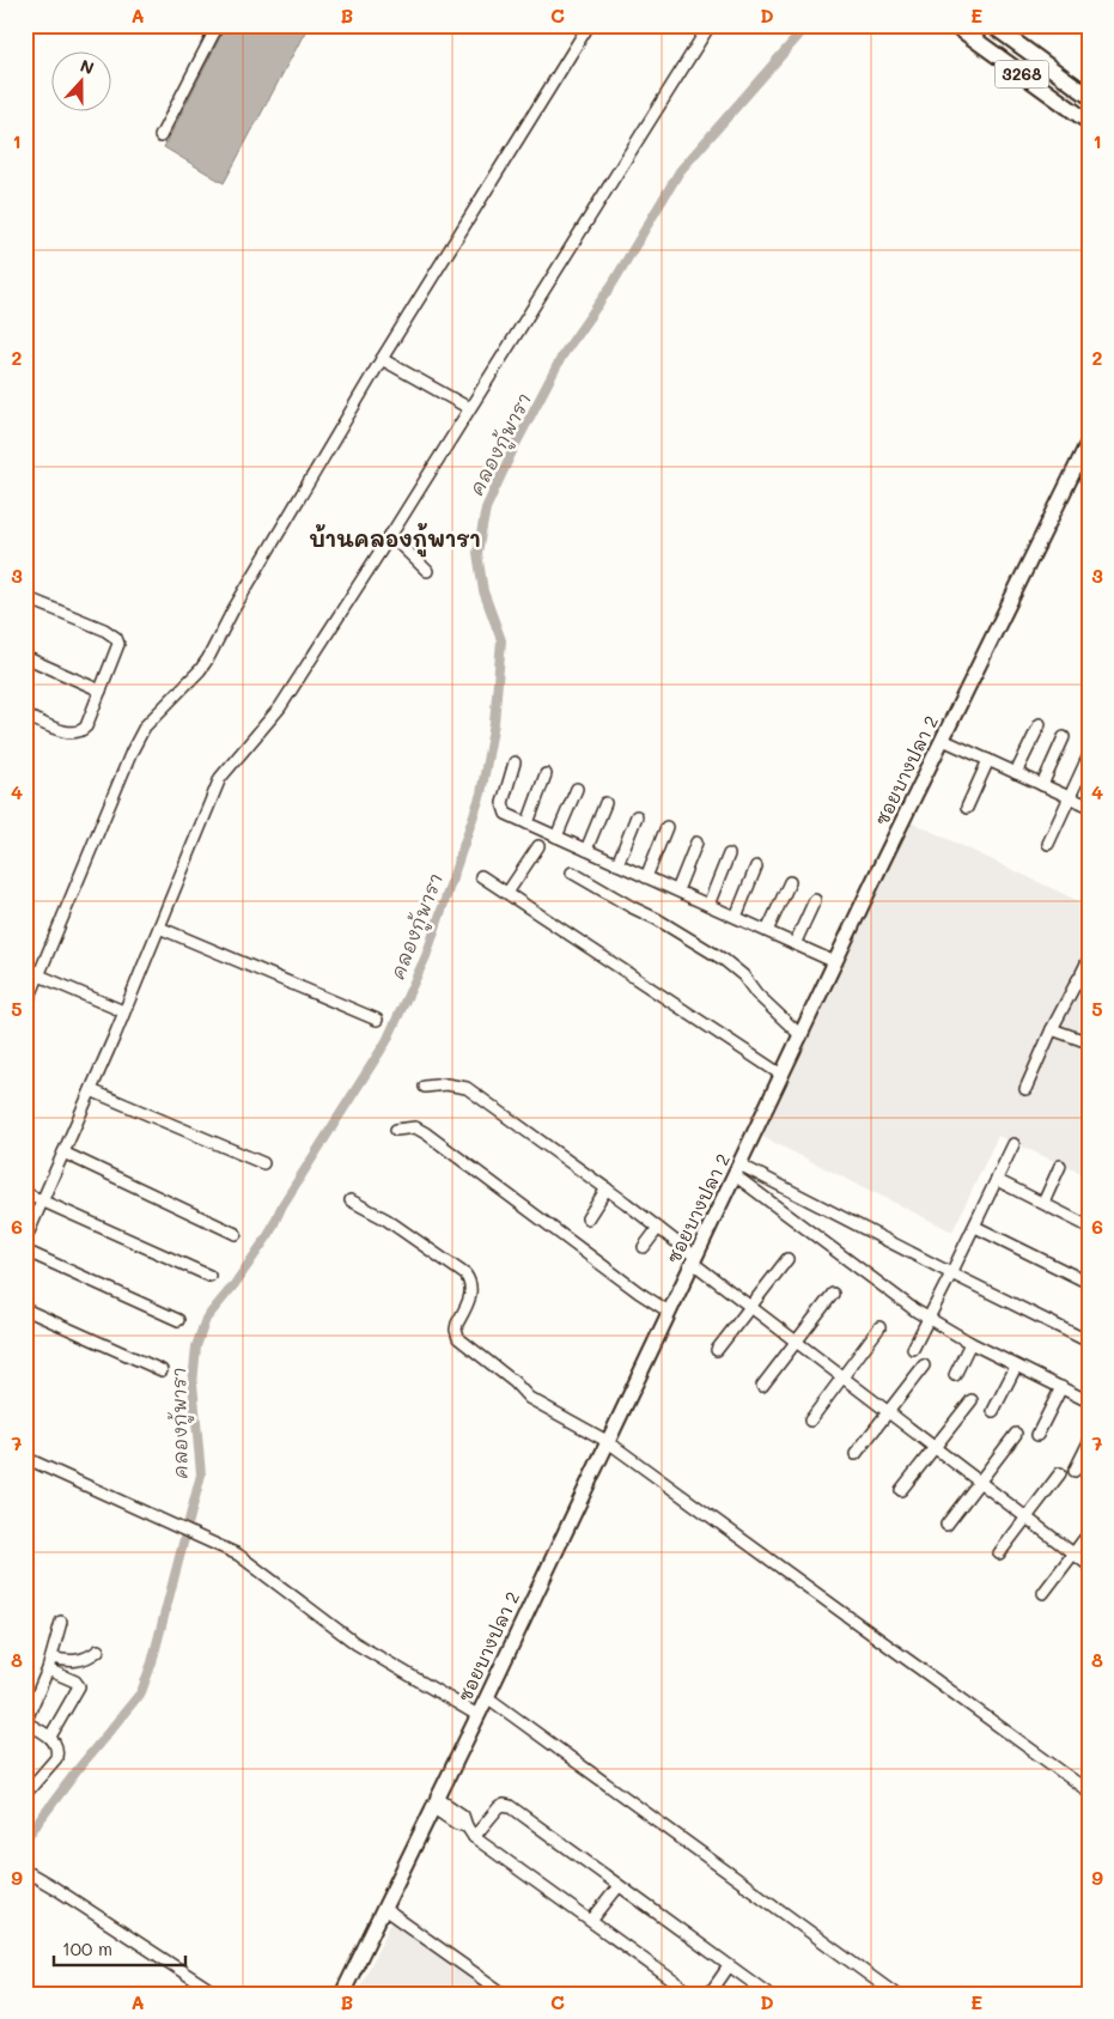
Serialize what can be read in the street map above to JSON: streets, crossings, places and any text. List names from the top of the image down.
{
  "streets": {
    "main road": ["3268"],
    "street": ["ซอยบางปลา 2"]
  },
  "districts": ["บ้านคลองกู้พารา"],
  "water": ["คลองกู้พารา"],
  "scale_bar": "100 m",
  "north": "top",
  "grid": {
    "columns": [
      "A",
      "B",
      "C",
      "D",
      "E"
    ],
    "rows": [
      "1",
      "2",
      "3",
      "4",
      "5",
      "6",
      "7",
      "8",
      "9"
    ]
  }
}
